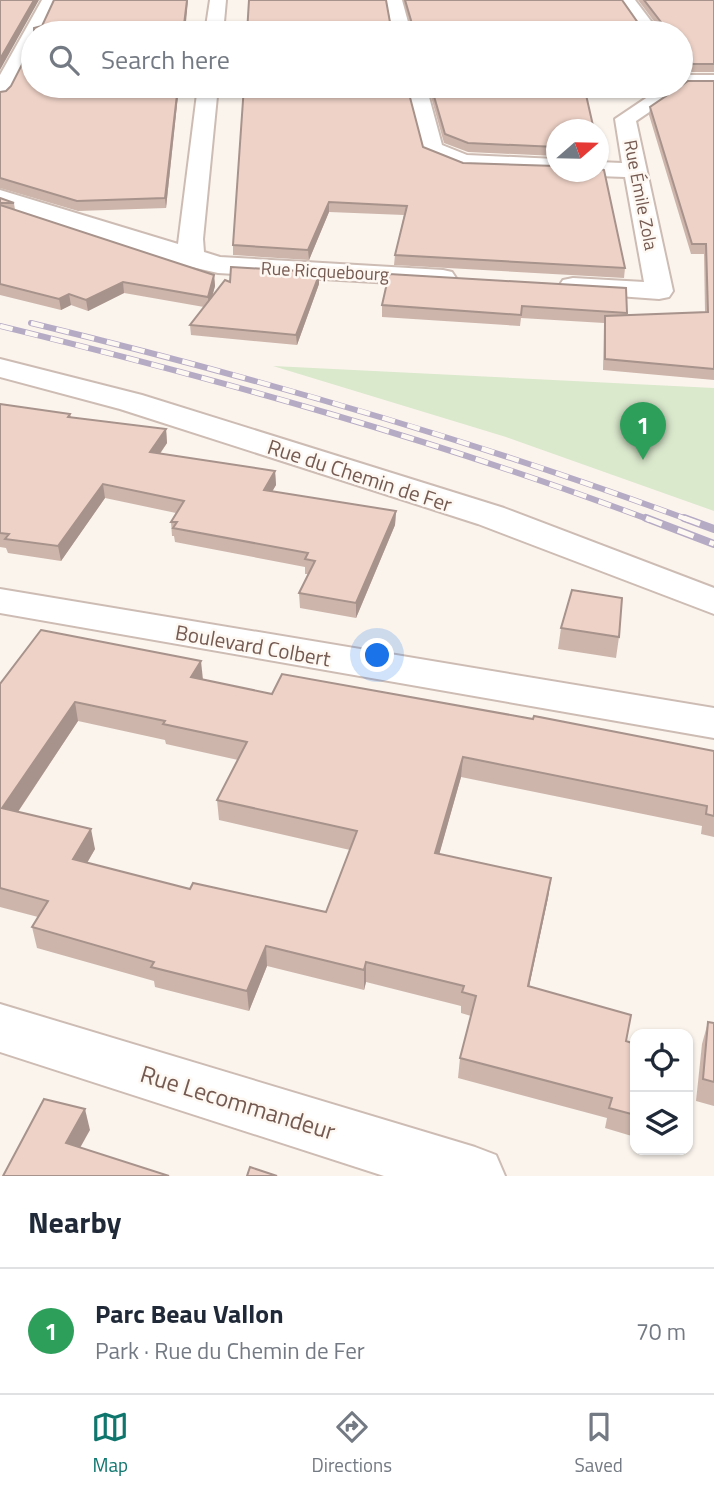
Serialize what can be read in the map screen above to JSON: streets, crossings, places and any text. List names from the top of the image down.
{
  "streets": {
    "street": [
      "Rue Émile Zola",
      "Rue Ricquebourg",
      "Rue du Chemin de Fer",
      "Boulevard Colbert",
      "Rue Lecommandeur"
    ]
  },
  "north": "right",
  "page": {
    "search": "Search here",
    "pins": "1",
    "heading": "Nearby",
    "list": [
      {
        "mark": "1",
        "name": "Parc Beau Vallon",
        "note": "Park · Rue du Chemin de Fer",
        "value": "70 m"
      }
    ],
    "nav": ["Map", "Directions", "Saved"]
  }
}
